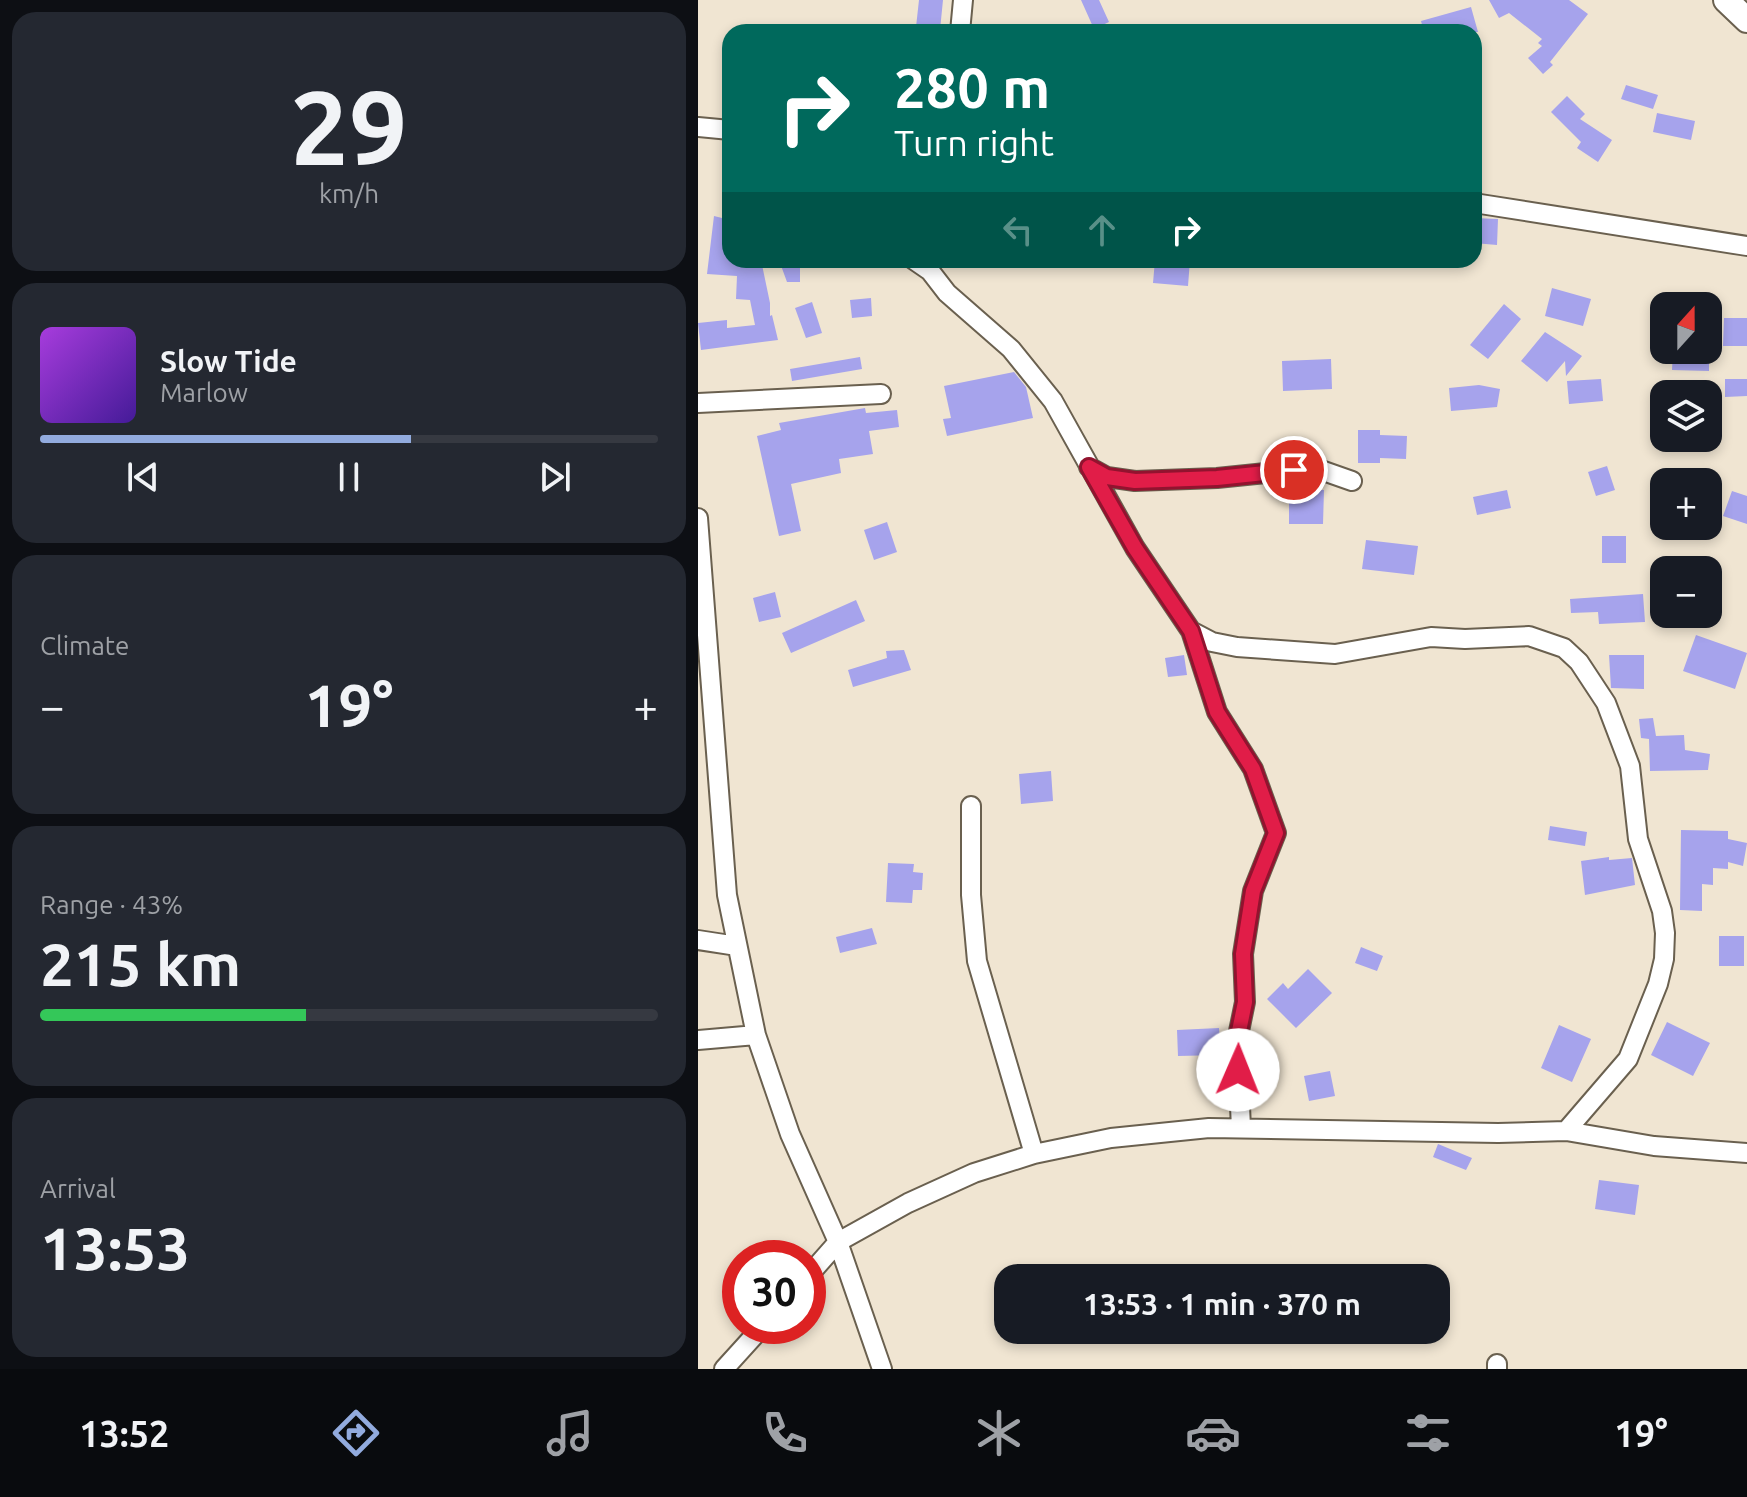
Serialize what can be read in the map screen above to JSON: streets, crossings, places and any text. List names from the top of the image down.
{
  "north": "top",
  "page": {
    "tile": [
      ["29", "km/h"],
      "Climate",
      ["Range · 43%", "215 km"],
      ["Arrival", "13:53"]
    ],
    "turn": ["280 m", "Turn right"],
    "map_buttons": ["+", "−"],
    "song": ["Slow Tide", "Marlow"],
    "heat": ["−", "19°", "+"],
    "limit": "30",
    "trip": "13:53 · 1 min · 370 m",
    "tabs": ["13:52", "19°"]
  }
}
